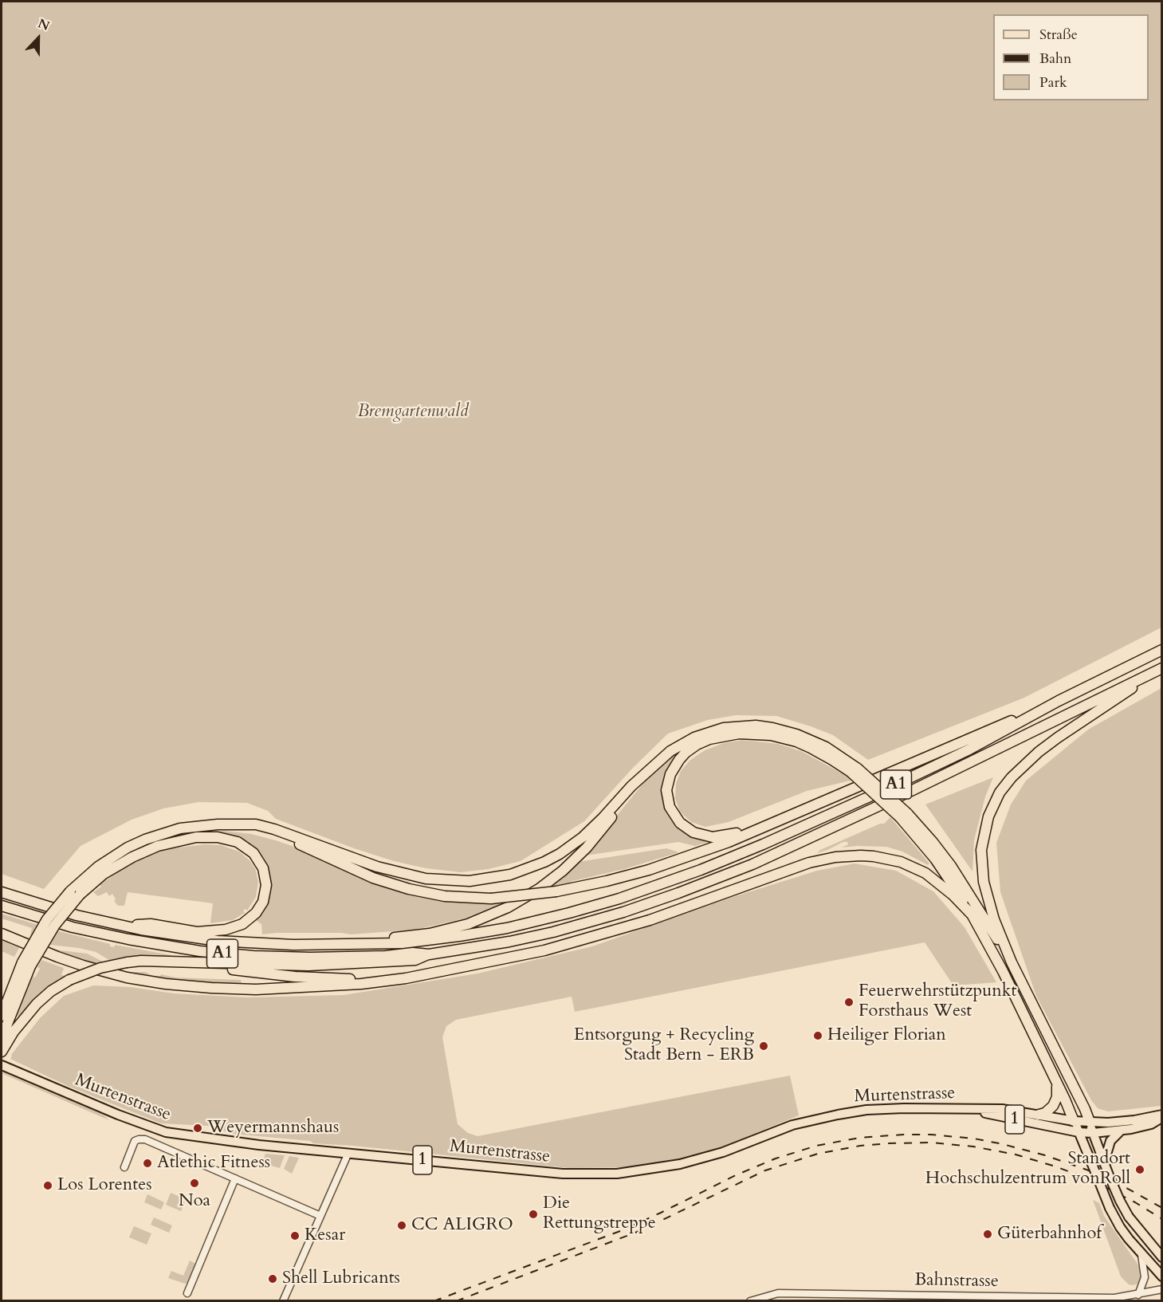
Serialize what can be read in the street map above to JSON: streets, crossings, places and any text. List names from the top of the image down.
{
  "streets": {
    "highway": ["A1"],
    "main road": ["Murtenstrasse", "1"],
    "street": ["Bahnstrasse"]
  },
  "parks": ["Bremgartenwald"],
  "places": [
    "Feuerwehrstützpunkt Forsthaus West",
    "Heiliger Florian",
    "Entsorgung + Recycling Stadt Bern - ERB",
    "Weyermannshaus",
    "Atlethic Fitness",
    "Standort Hochschulzentrum vonRoll",
    "Noa",
    "Los Lorentes",
    "Die Rettungstreppe",
    "CC ALIGRO",
    "Güterbahnhof",
    "Kesar",
    "Shell Lubricants"
  ],
  "legend": ["Straße", "Bahn", "Park"],
  "north": "top"
}
